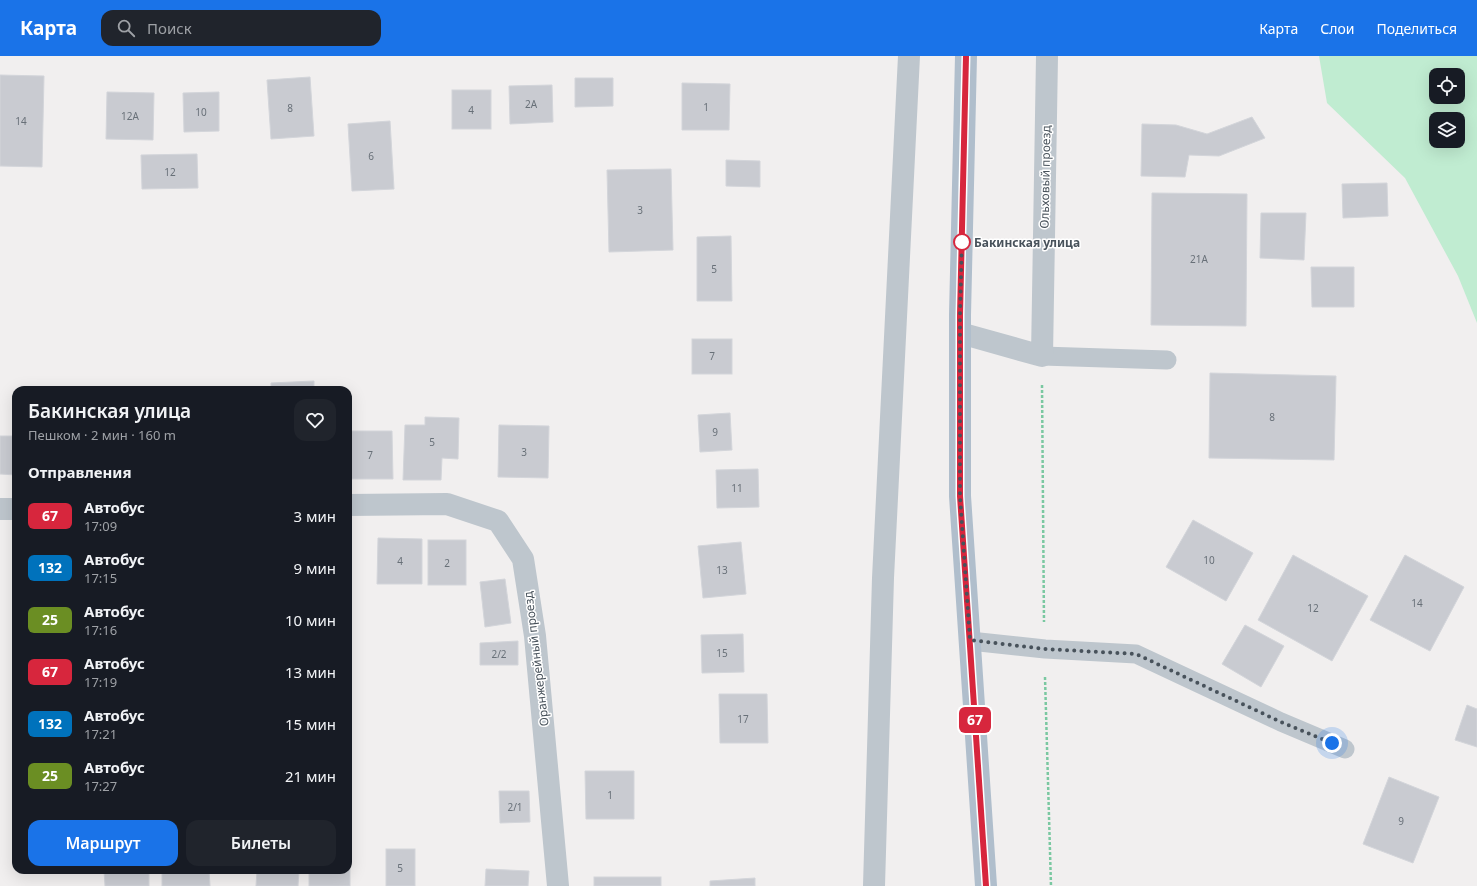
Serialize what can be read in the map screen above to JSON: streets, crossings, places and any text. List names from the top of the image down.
{
  "streets": {
    "street": ["Ольховый проезд", "Оранжерейный проезд"]
  },
  "places": ["Бакинская улица"],
  "lines": ["bus line 67"],
  "house_numbers": [
    "2А",
    "1",
    "8",
    "4",
    "10",
    "12А",
    "14",
    "6",
    "12",
    "3",
    "21А",
    "5",
    "7",
    "8",
    "9",
    "5",
    "3",
    "7",
    "11",
    "10",
    "4",
    "2",
    "13",
    "14",
    "12",
    "15",
    "2/2",
    "17",
    "1",
    "2/1",
    "9",
    "5"
  ],
  "page": {
    "header": "Карта",
    "search": "Поиск",
    "nav": ["Карта", "Слои", "Поделиться"],
    "on_map": "67",
    "heading": [
      ["Бакинская улица", "Пешком · 2 мин · 160 m"],
      "Отправления"
    ],
    "list": [
      {
        "mark": "67",
        "name": "Автобус",
        "note": "17:09",
        "value": "3 мин"
      },
      {
        "mark": "132",
        "name": "Автобус",
        "note": "17:15",
        "value": "9 мин"
      },
      {
        "mark": "25",
        "name": "Автобус",
        "note": "17:16",
        "value": "10 мин"
      },
      {
        "mark": "67",
        "name": "Автобус",
        "note": "17:19",
        "value": "13 мин"
      },
      {
        "mark": "132",
        "name": "Автобус",
        "note": "17:21",
        "value": "15 мин"
      },
      {
        "mark": "25",
        "name": "Автобус",
        "note": "17:27",
        "value": "21 мин"
      }
    ],
    "buttons": ["Маршрут", "Билеты"]
  }
}
